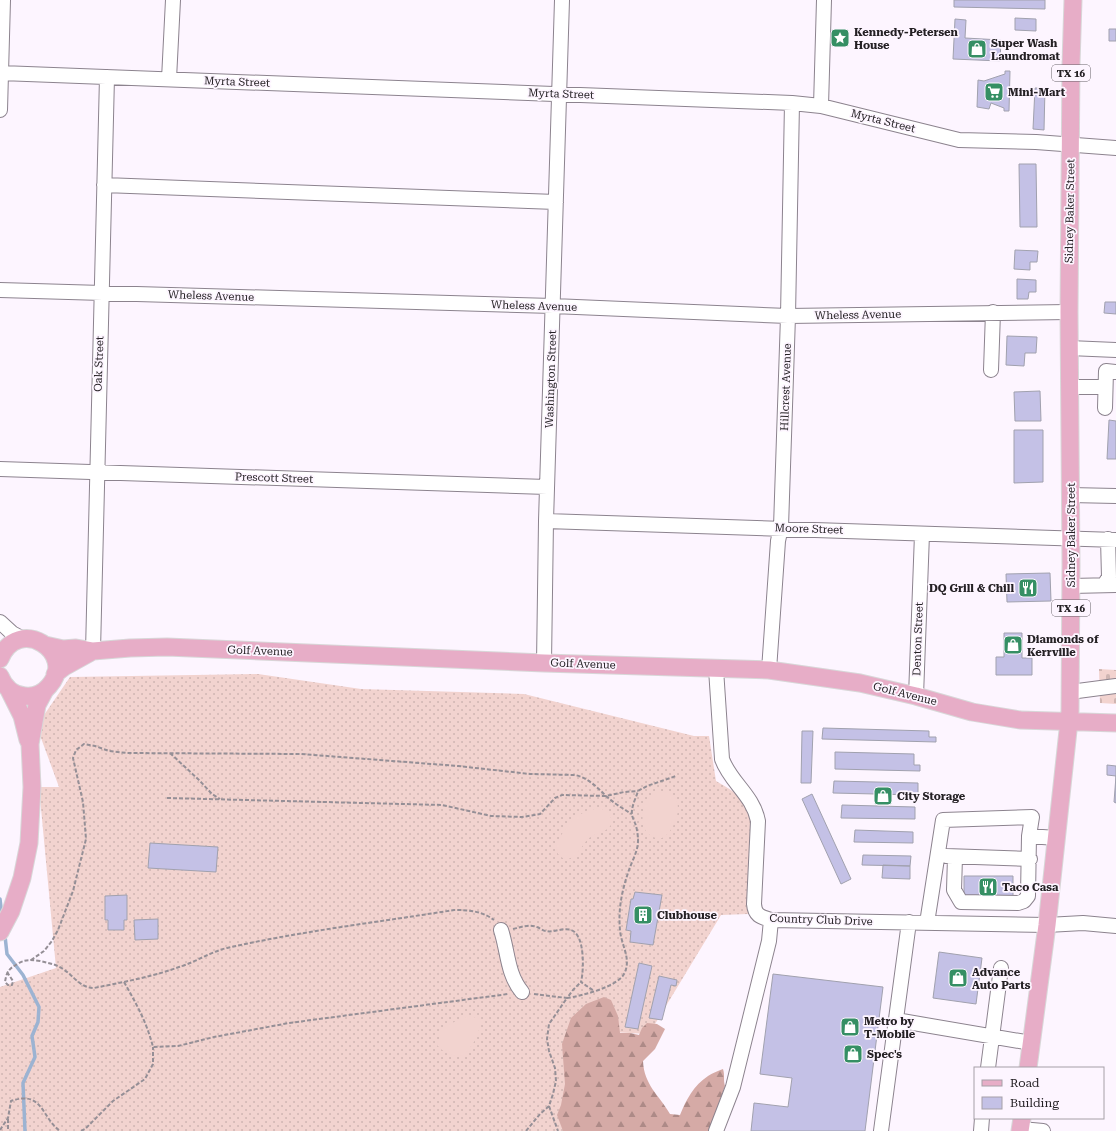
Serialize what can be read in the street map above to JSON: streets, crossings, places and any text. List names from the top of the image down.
{
  "streets": {
    "main road": ["TX 16", "Sidney Baker Street", "Golf Avenue"],
    "street": [
      "Myrta Street",
      "Wheless Avenue",
      "Oak Street",
      "Washington Street",
      "Hillcrest Avenue",
      "Prescott Street",
      "Moore Street",
      "Denton Street",
      "Country Club Drive"
    ]
  },
  "crossings": [
    ["Myrta Street", "Sidney Baker Street"],
    ["Myrta Street", "Oak Street"],
    ["Myrta Street", "Washington Street"],
    ["Myrta Street", "Hillcrest Avenue"],
    ["Sidney Baker Street", "Wheless Avenue"],
    ["Sidney Baker Street", "Moore Street"],
    ["Sidney Baker Street", "Golf Avenue"],
    ["Sidney Baker Street", "Country Club Drive"],
    ["Wheless Avenue", "Oak Street"],
    ["Wheless Avenue", "Washington Street"],
    ["Wheless Avenue", "Hillcrest Avenue"],
    ["Oak Street", "Prescott Street"],
    ["Oak Street", "Golf Avenue"],
    ["Washington Street", "Prescott Street"],
    ["Washington Street", "Moore Street"],
    ["Washington Street", "Golf Avenue"],
    ["Hillcrest Avenue", "Moore Street"],
    ["Hillcrest Avenue", "Golf Avenue"],
    ["Moore Street", "Denton Street"],
    ["Denton Street", "Golf Avenue"],
    ["Golf Avenue", "Country Club Drive"]
  ],
  "places": {
    "place": ["Kennedy-Petersen House"],
    "shop": [
      "Super Wash Laundromat",
      "Diamonds of Kerrville",
      "City Storage",
      "Advance Auto Parts",
      "Metro by T-Mobile",
      "Spec's"
    ],
    "supermarket": ["Mini-Mart"],
    "restaurant": ["DQ Grill & Chill", "Taco Casa"],
    "building": ["Clubhouse"]
  },
  "legend": ["Road", "Building"]
}
